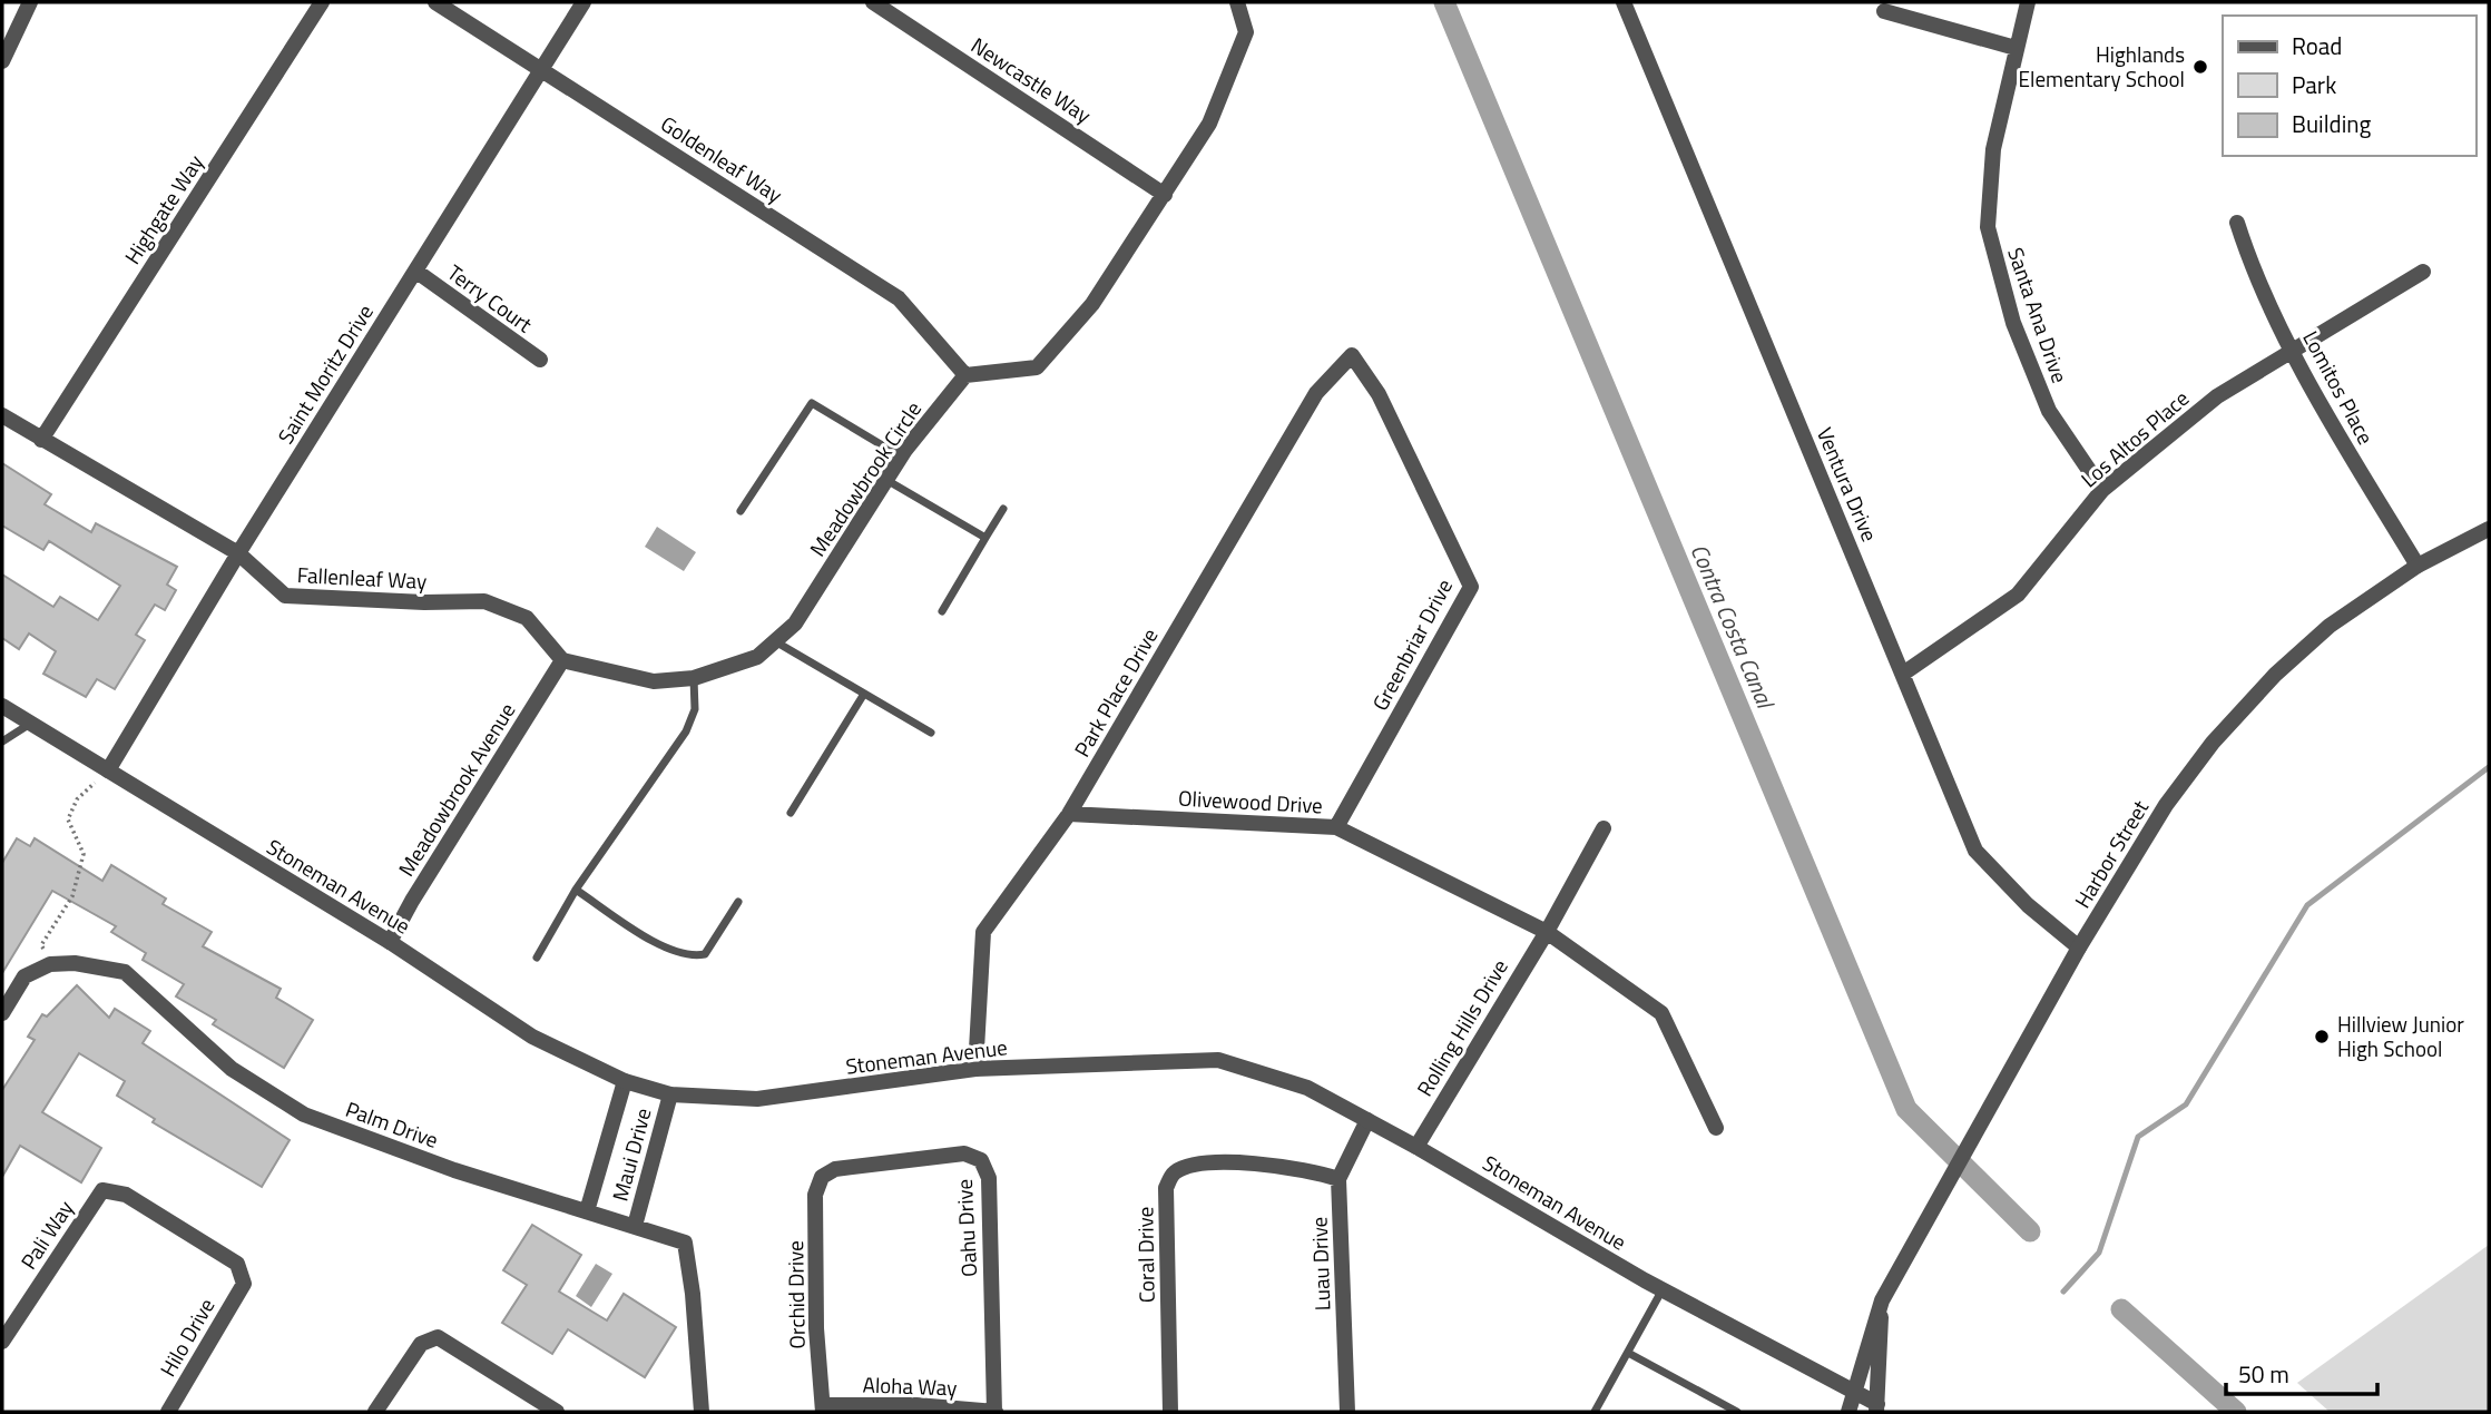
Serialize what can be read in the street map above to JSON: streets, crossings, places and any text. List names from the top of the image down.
{
  "streets": {
    "street": [
      "Newcastle Way",
      "Goldenleaf Way",
      "Highgate Way",
      "Terry Court",
      "Santa Ana Drive",
      "Saint Moritz Drive",
      "Lomitos Place",
      "Los Altos Place",
      "Meadowbrook Circle",
      "Ventura Drive",
      "Fallenleaf Way",
      "Greenbriar Drive",
      "Park Place Drive",
      "Meadowbrook Avenue",
      "Olivewood Drive",
      "Harbor Street",
      "Stoneman Avenue",
      "Rolling Hills Drive",
      "Palm Drive",
      "Maui Drive",
      "Oahu Drive",
      "Pali Way",
      "Coral Drive",
      "Luau Drive",
      "Orchid Drive",
      "Hilo Drive",
      "Aloha Way"
    ]
  },
  "crossings": [
    ["Goldenleaf Way", "Saint Moritz Drive"],
    ["Goldenleaf Way", "Meadowbrook Circle"],
    ["Highgate Way", "Fallenleaf Way"],
    ["Terry Court", "Saint Moritz Drive"],
    ["Santa Ana Drive", "Los Altos Place"],
    ["Saint Moritz Drive", "Fallenleaf Way"],
    ["Saint Moritz Drive", "Stoneman Avenue"],
    ["Lomitos Place", "Los Altos Place"],
    ["Lomitos Place", "Harbor Street"],
    ["Los Altos Place", "Ventura Drive"],
    ["Meadowbrook Circle", "Fallenleaf Way"],
    ["Meadowbrook Circle", "Meadowbrook Avenue"],
    ["Ventura Drive", "Harbor Street"],
    ["Fallenleaf Way", "Meadowbrook Avenue"],
    ["Greenbriar Drive", "Park Place Drive"],
    ["Greenbriar Drive", "Olivewood Drive"],
    ["Park Place Drive", "Olivewood Drive"],
    ["Park Place Drive", "Stoneman Avenue"],
    ["Meadowbrook Avenue", "Stoneman Avenue"],
    ["Olivewood Drive", "Rolling Hills Drive"],
    ["Harbor Street", "Stoneman Avenue"],
    ["Stoneman Avenue", "Rolling Hills Drive"],
    ["Stoneman Avenue", "Maui Drive"],
    ["Stoneman Avenue", "Luau Drive"],
    ["Palm Drive", "Maui Drive"],
    ["Oahu Drive", "Orchid Drive"],
    ["Oahu Drive", "Aloha Way"],
    ["Pali Way", "Hilo Drive"],
    ["Coral Drive", "Luau Drive"],
    ["Orchid Drive", "Aloha Way"]
  ],
  "water": ["Contra Costa Canal"],
  "places": ["Highlands Elementary School", "Hillview Junior High School"],
  "legend": ["Road", "Park", "Building"],
  "scale_bar": "50 m"
}
